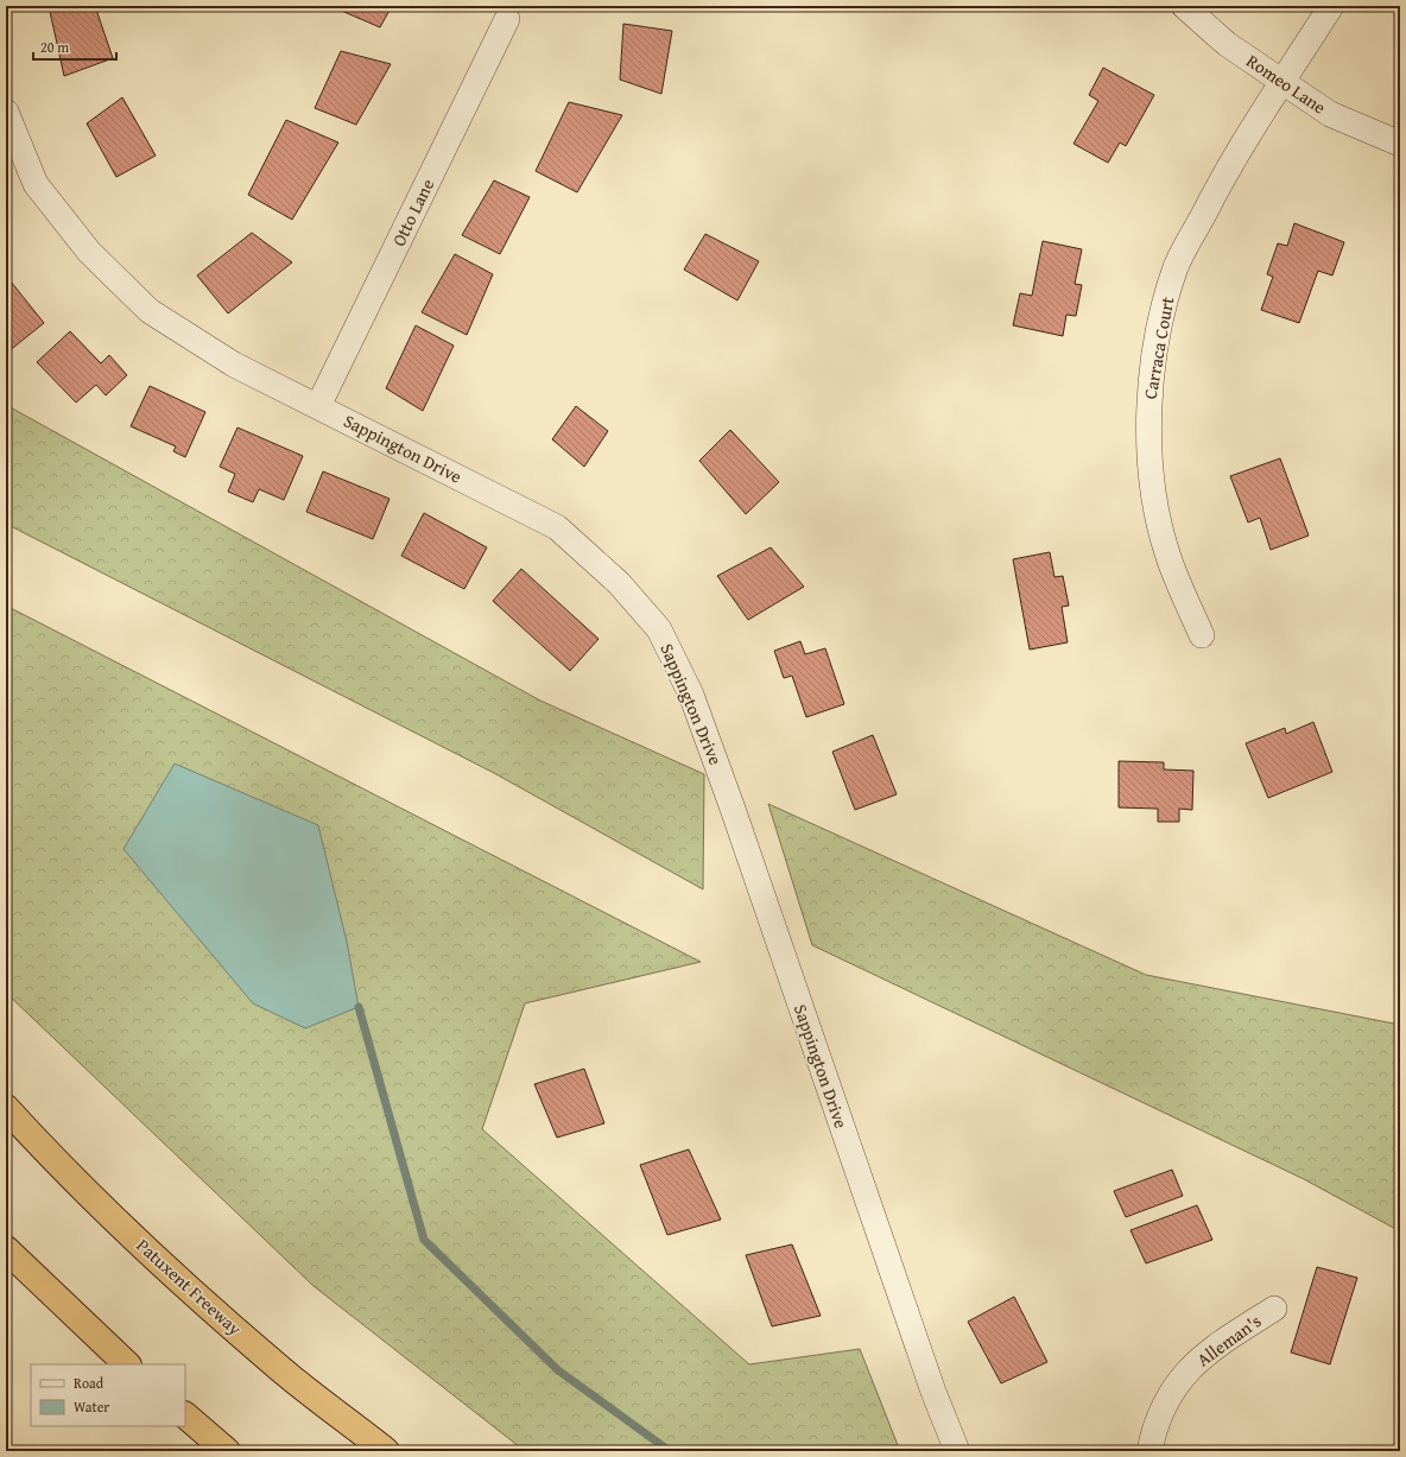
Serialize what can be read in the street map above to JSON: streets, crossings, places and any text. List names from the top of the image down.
{
  "streets": {
    "highway": ["Patuxent Freeway"],
    "street": [
      "Romeo Lane",
      "Otto Lane",
      "Carraca Court",
      "Sappington Drive",
      "Alleman's"
    ]
  },
  "crossings": [
    ["Romeo Lane", "Carraca Court"],
    ["Otto Lane", "Sappington Drive"]
  ],
  "legend": ["Road", "Water"],
  "scale_bar": "20 m"
}
